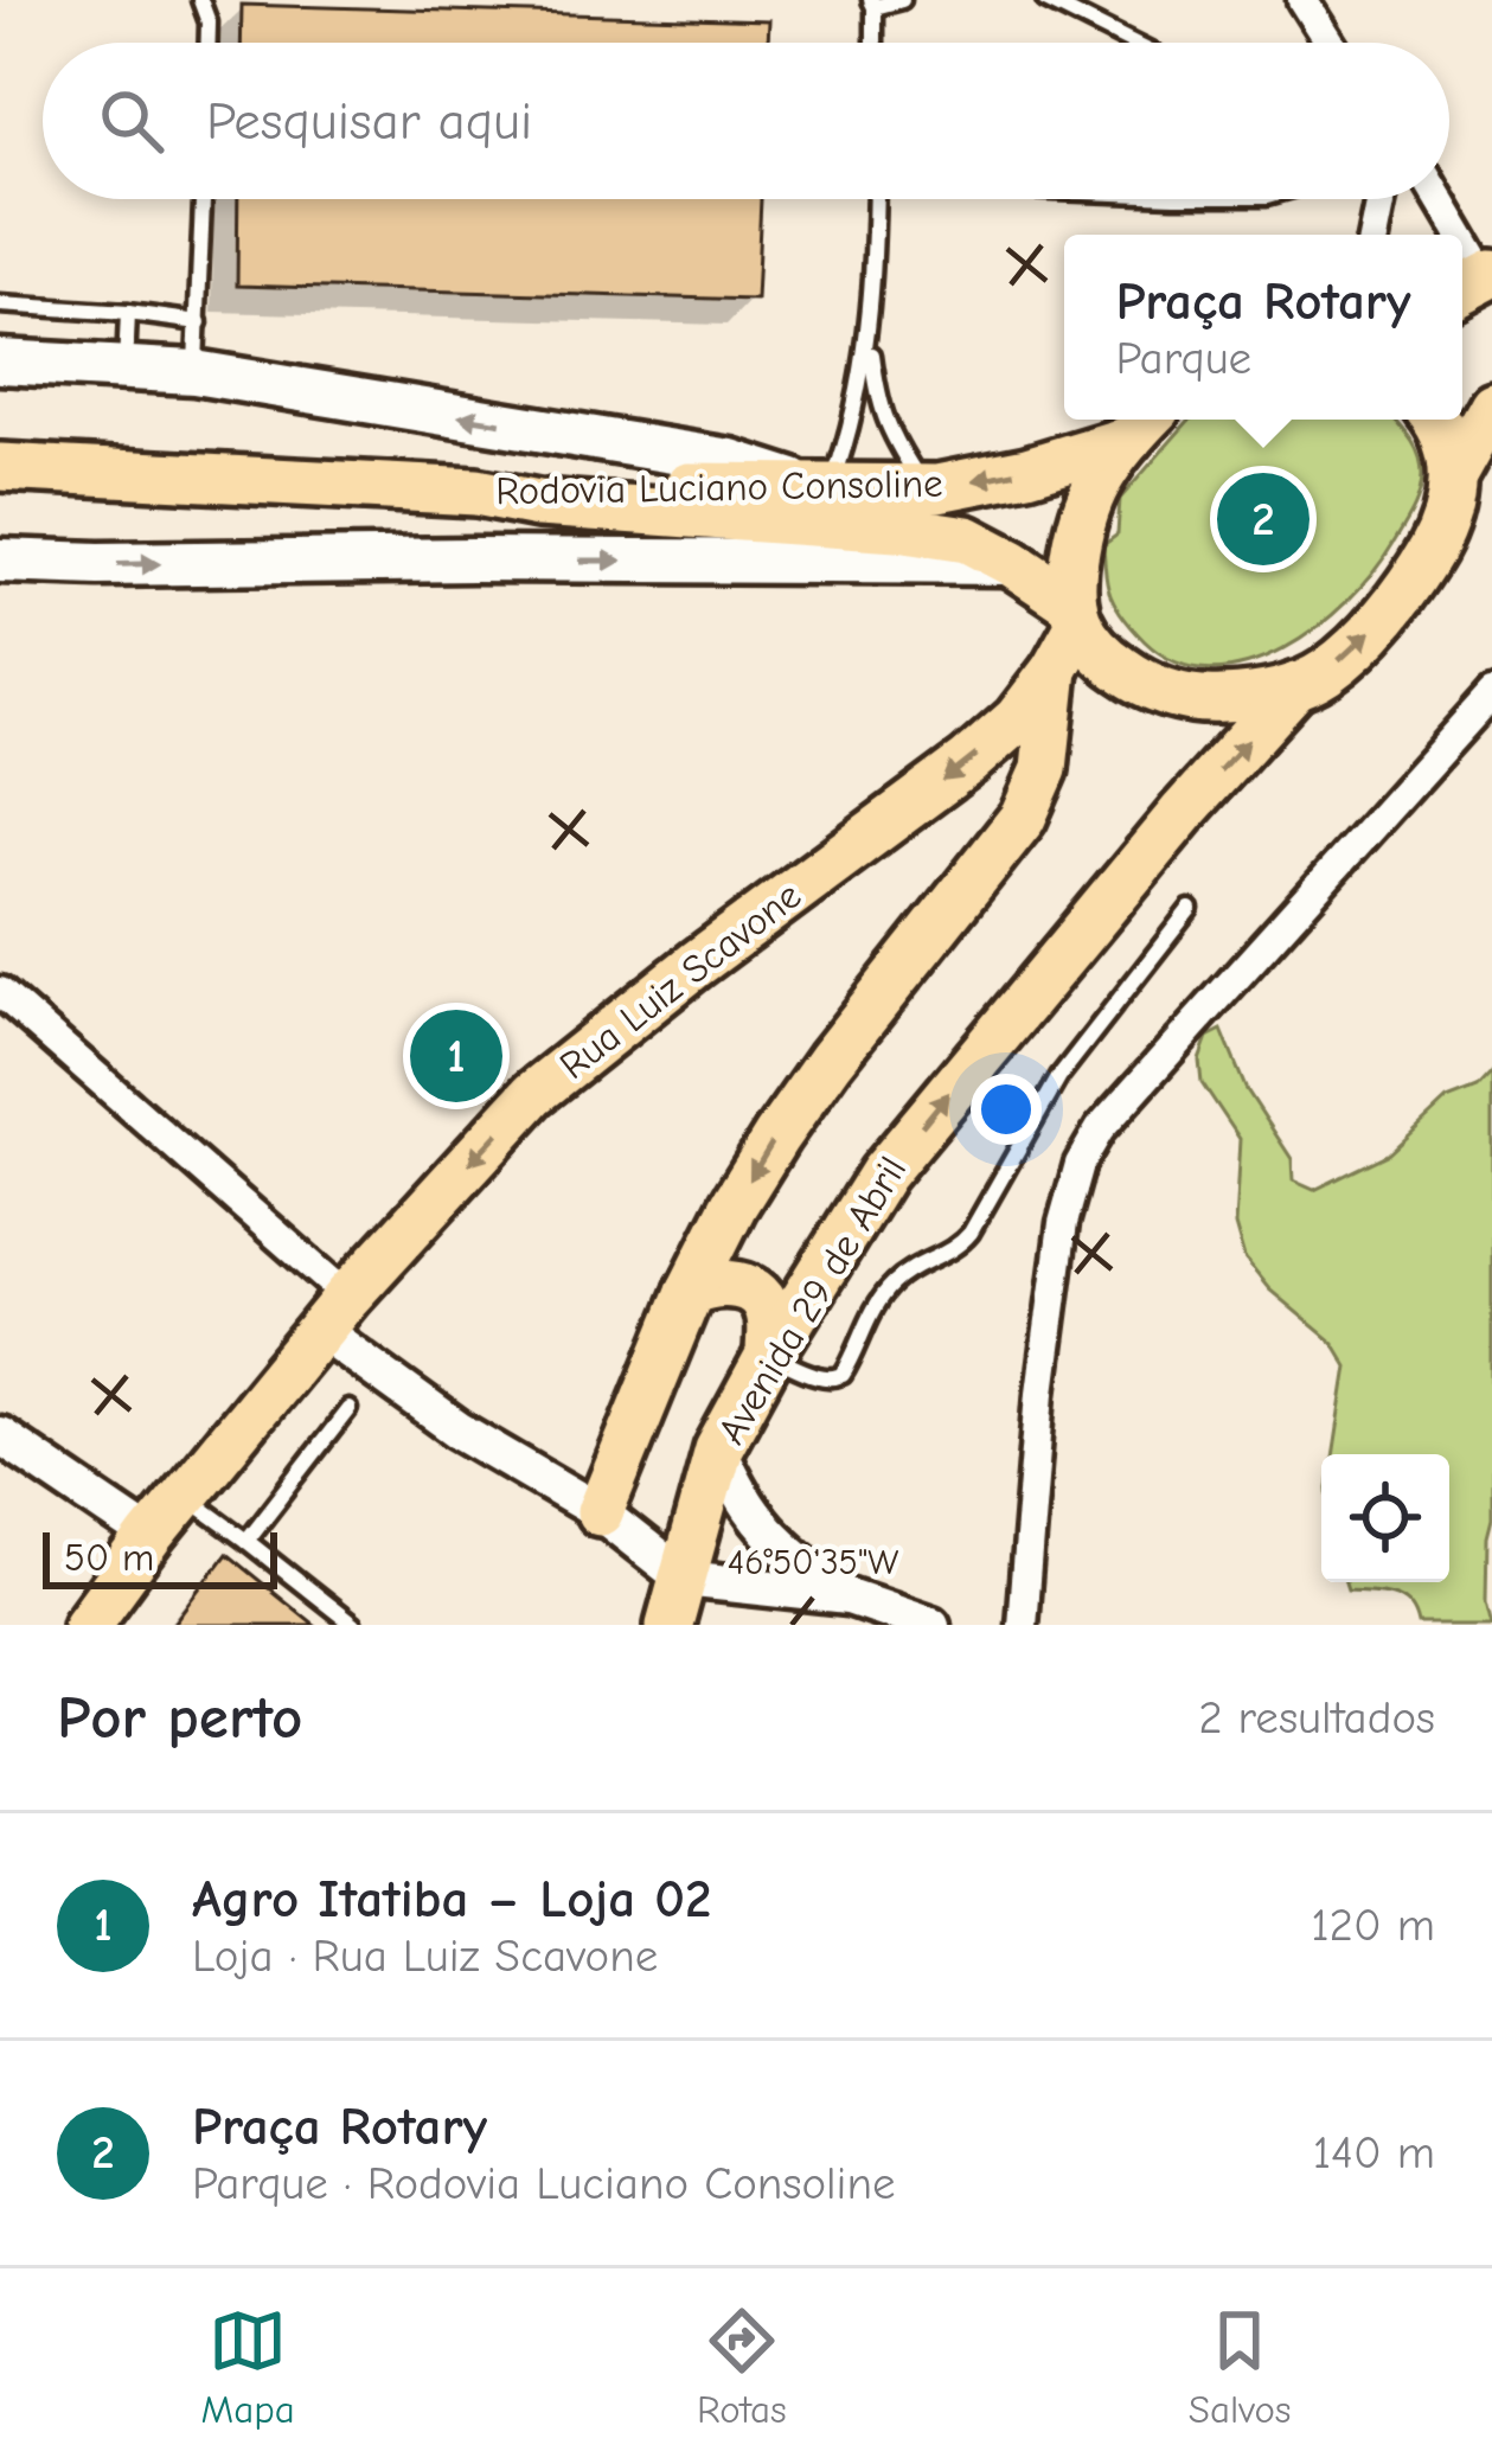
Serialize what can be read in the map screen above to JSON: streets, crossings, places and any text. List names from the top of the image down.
{
  "streets": {
    "main road": ["Rodovia Luciano Consoline", "Rua Luiz Scavone", "Avenida 29 de Abril"]
  },
  "crossings": [
    ["Rodovia Luciano Consoline", "Rua Luiz Scavone"],
    ["Rodovia Luciano Consoline", "Avenida 29 de Abril"]
  ],
  "scale_bar": "50 m",
  "page": {
    "search": "Pesquisar aqui",
    "popup": ["Praça Rotary", "Parque"],
    "pins": ["2", "1"],
    "scale": "50 m",
    "heading": ["Por perto", "2 resultados"],
    "list": [
      {
        "mark": "1",
        "name": "Agro Itatiba – Loja 02",
        "note": "Loja · Rua Luiz Scavone",
        "value": "120 m"
      },
      {
        "mark": "2",
        "name": "Praça Rotary",
        "note": "Parque · Rodovia Luciano Consoline",
        "value": "140 m"
      }
    ],
    "nav": ["Mapa", "Rotas", "Salvos"]
  },
  "coordinates": ["46°50'35\"W"]
}
